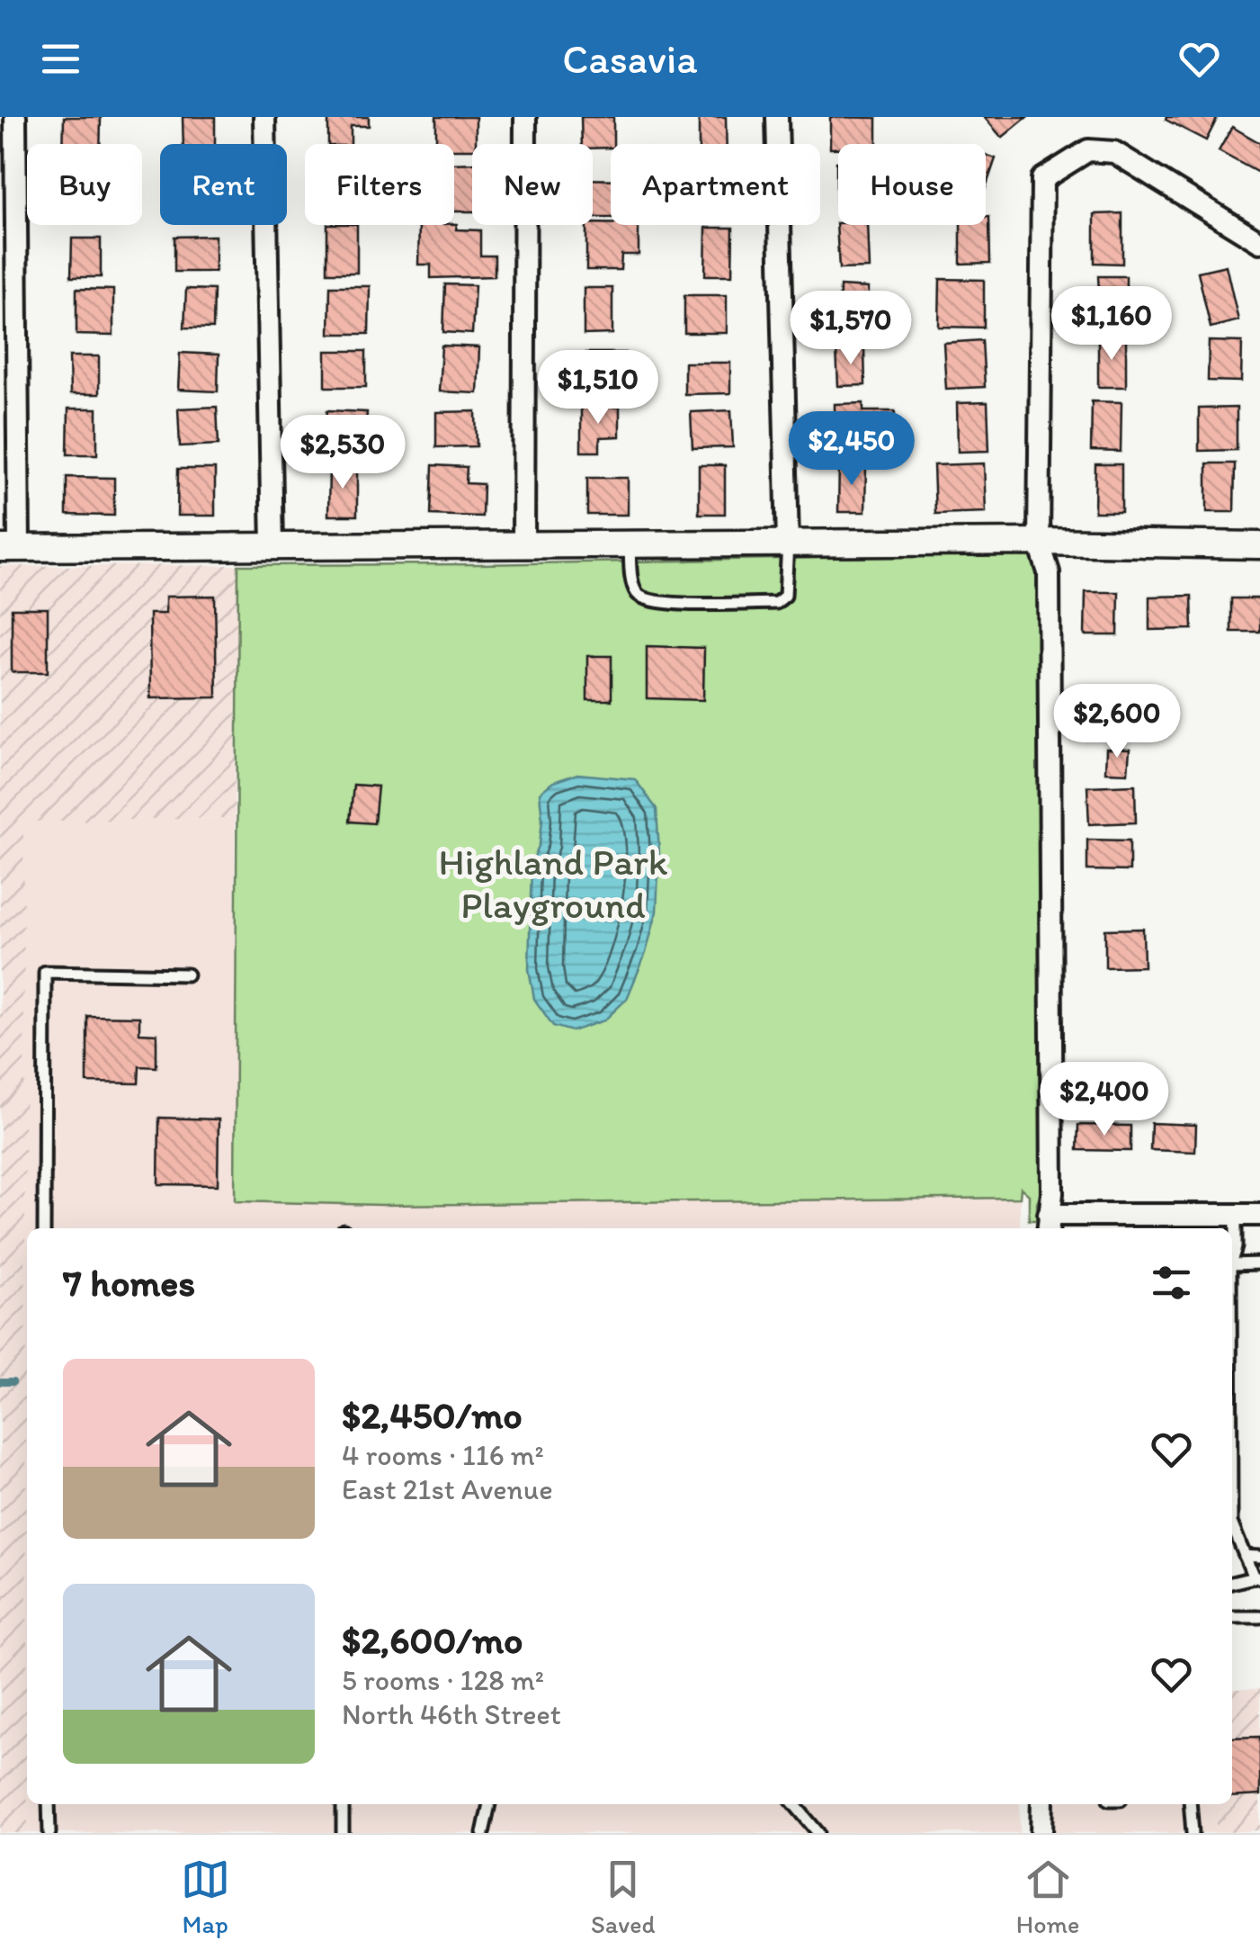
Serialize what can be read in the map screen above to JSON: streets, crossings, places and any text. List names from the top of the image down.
{
  "parks": ["Highland Park Playground"],
  "page": {
    "header": "Casavia",
    "chip": [
      "Buy",
      "Rent",
      "Filters",
      "New",
      "Apartment",
      "House"
    ],
    "price": [
      "$1,160",
      "$1,570",
      "$1,510",
      "$2,450",
      "$2,530",
      "$2,600",
      "$2,400"
    ],
    "heading": "7 homes",
    "list": [
      {
        "name": "$2,450/mo",
        "note": "4 rooms · 116 m² · East 21st Avenue"
      },
      {
        "name": "$2,600/mo",
        "note": "5 rooms · 128 m² · North 46th Street"
      }
    ],
    "tabs": ["Map", "Saved", "Home"]
  }
}
